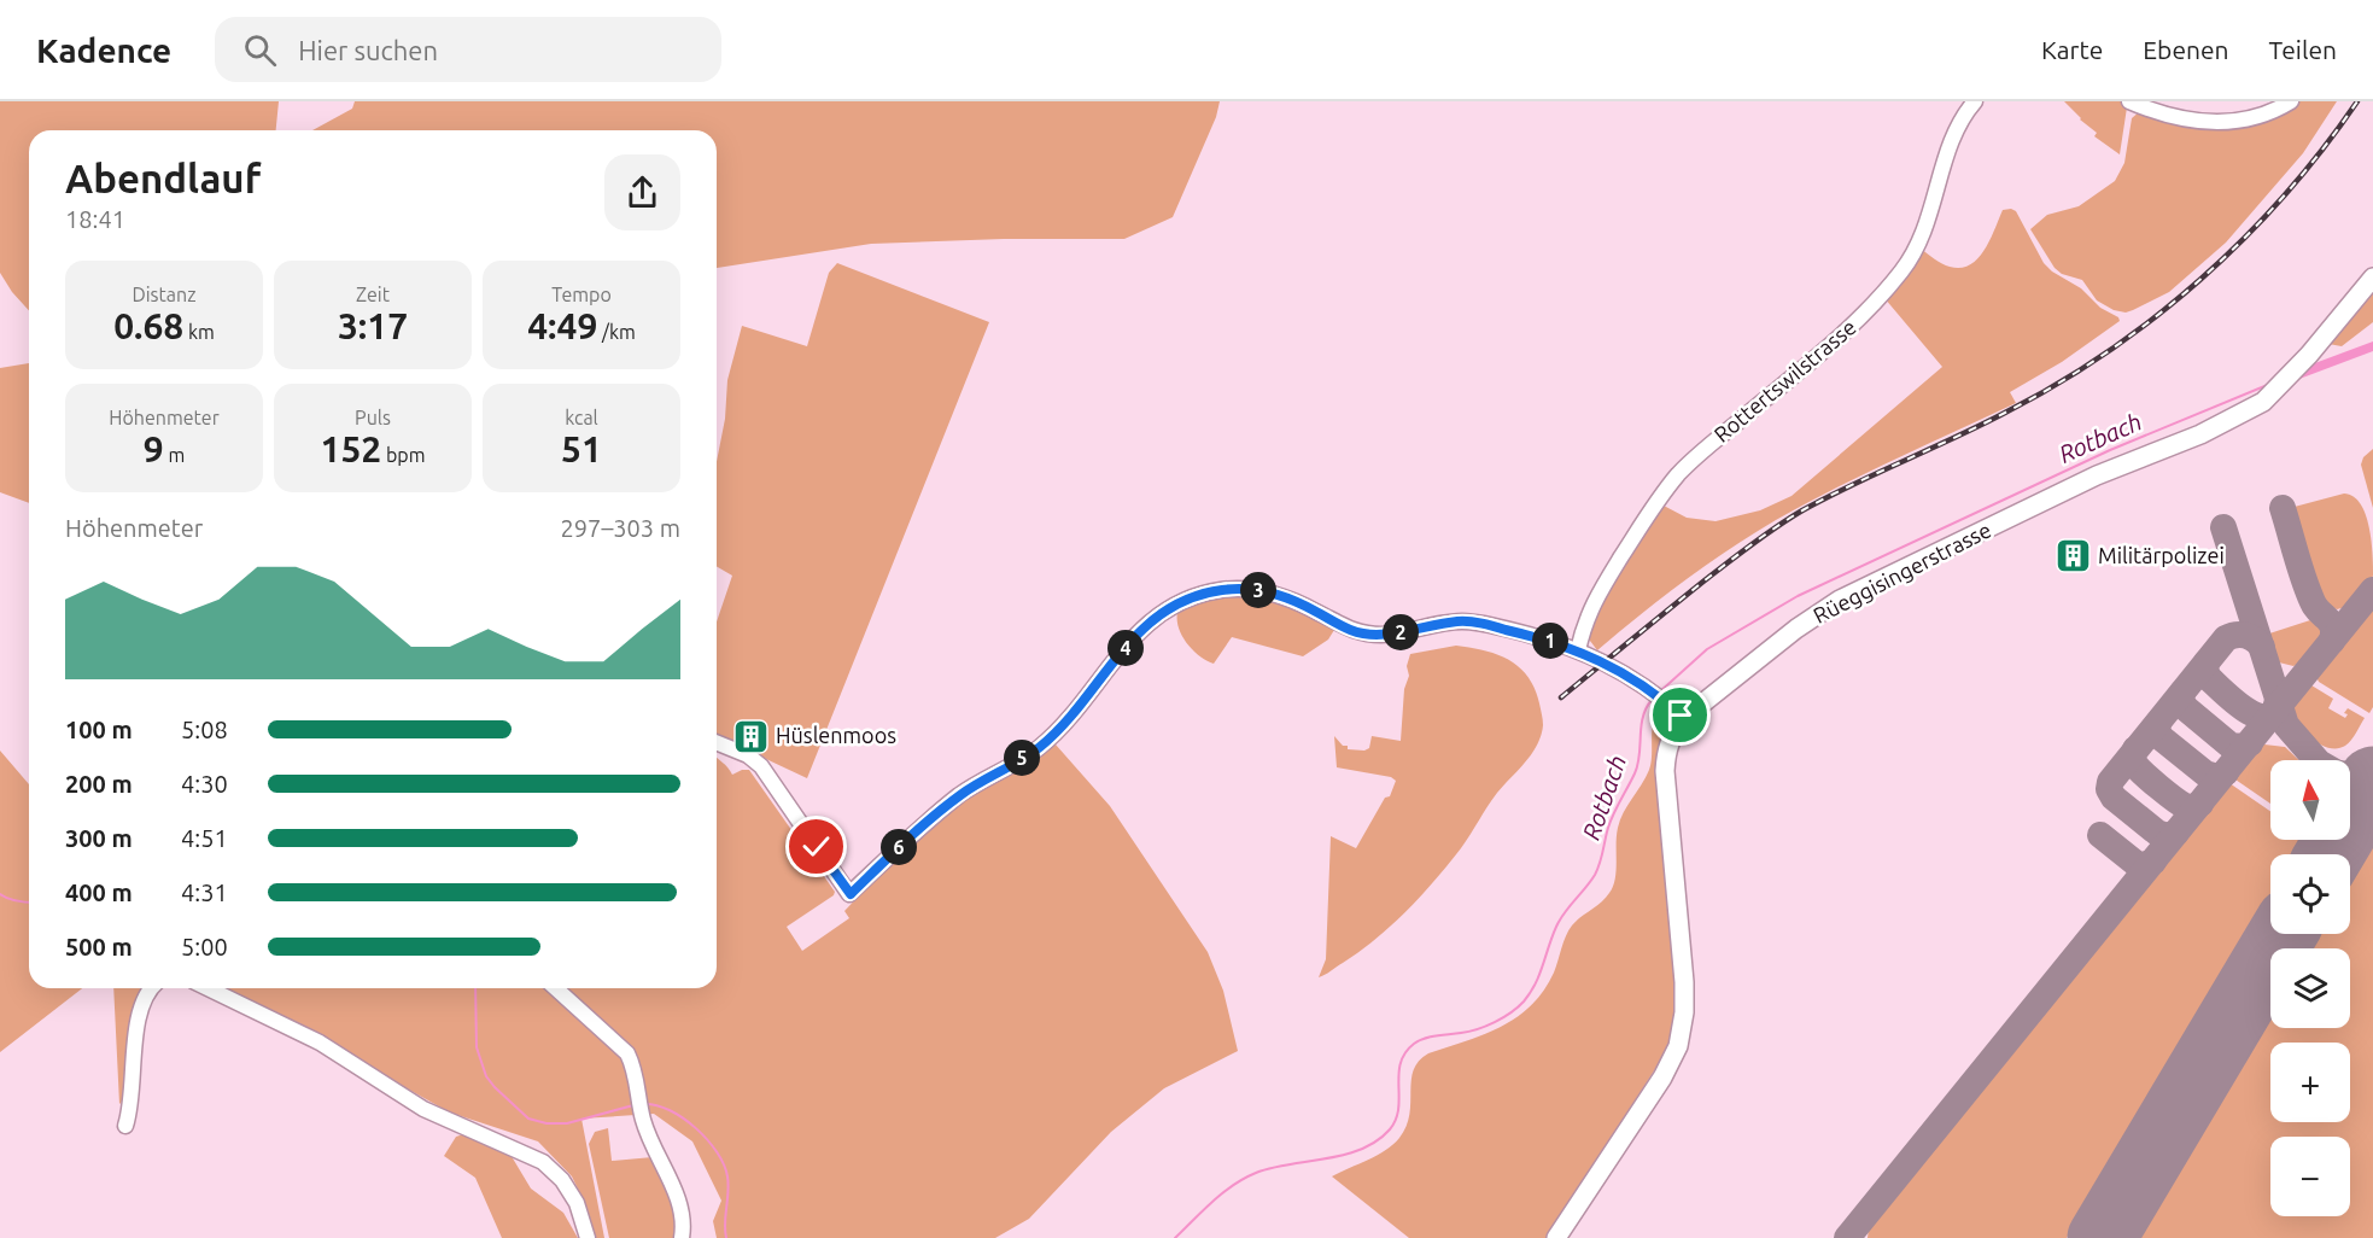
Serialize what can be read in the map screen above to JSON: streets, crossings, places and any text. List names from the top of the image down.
{
  "streets": {
    "main road": ["Rüeggisingerstrasse"],
    "street": ["Rottertswilstrasse"]
  },
  "water": ["Rotbach"],
  "places": {
    "building": ["Militärpolizei", "Hüslenmoos"]
  },
  "north": "top",
  "page": {
    "header": "Kadence",
    "search": "Hier suchen",
    "nav": ["Karte", "Ebenen", "Teilen"],
    "heading": ["Abendlauf", "18:41"],
    "stats": [
      ["Distanz", "0.68 km"],
      ["Zeit", "3:17"],
      ["Tempo", "4:49 /km"],
      ["Höhenmeter", "9 m"],
      ["Puls", "152 bpm"],
      ["kcal", "51"]
    ],
    "chart": ["Höhenmeter", "297–303 m"],
    "pins": [
      "3",
      "2",
      "1",
      "4",
      "5",
      "6"
    ],
    "list": [
      {
        "name": "100 m",
        "note": "5:08"
      },
      {
        "name": "200 m",
        "note": "4:30"
      },
      {
        "name": "300 m",
        "note": "4:51"
      },
      {
        "name": "400 m",
        "note": "4:31"
      },
      {
        "name": "500 m",
        "note": "5:00"
      }
    ],
    "map_buttons": ["+", "−"]
  }
}
